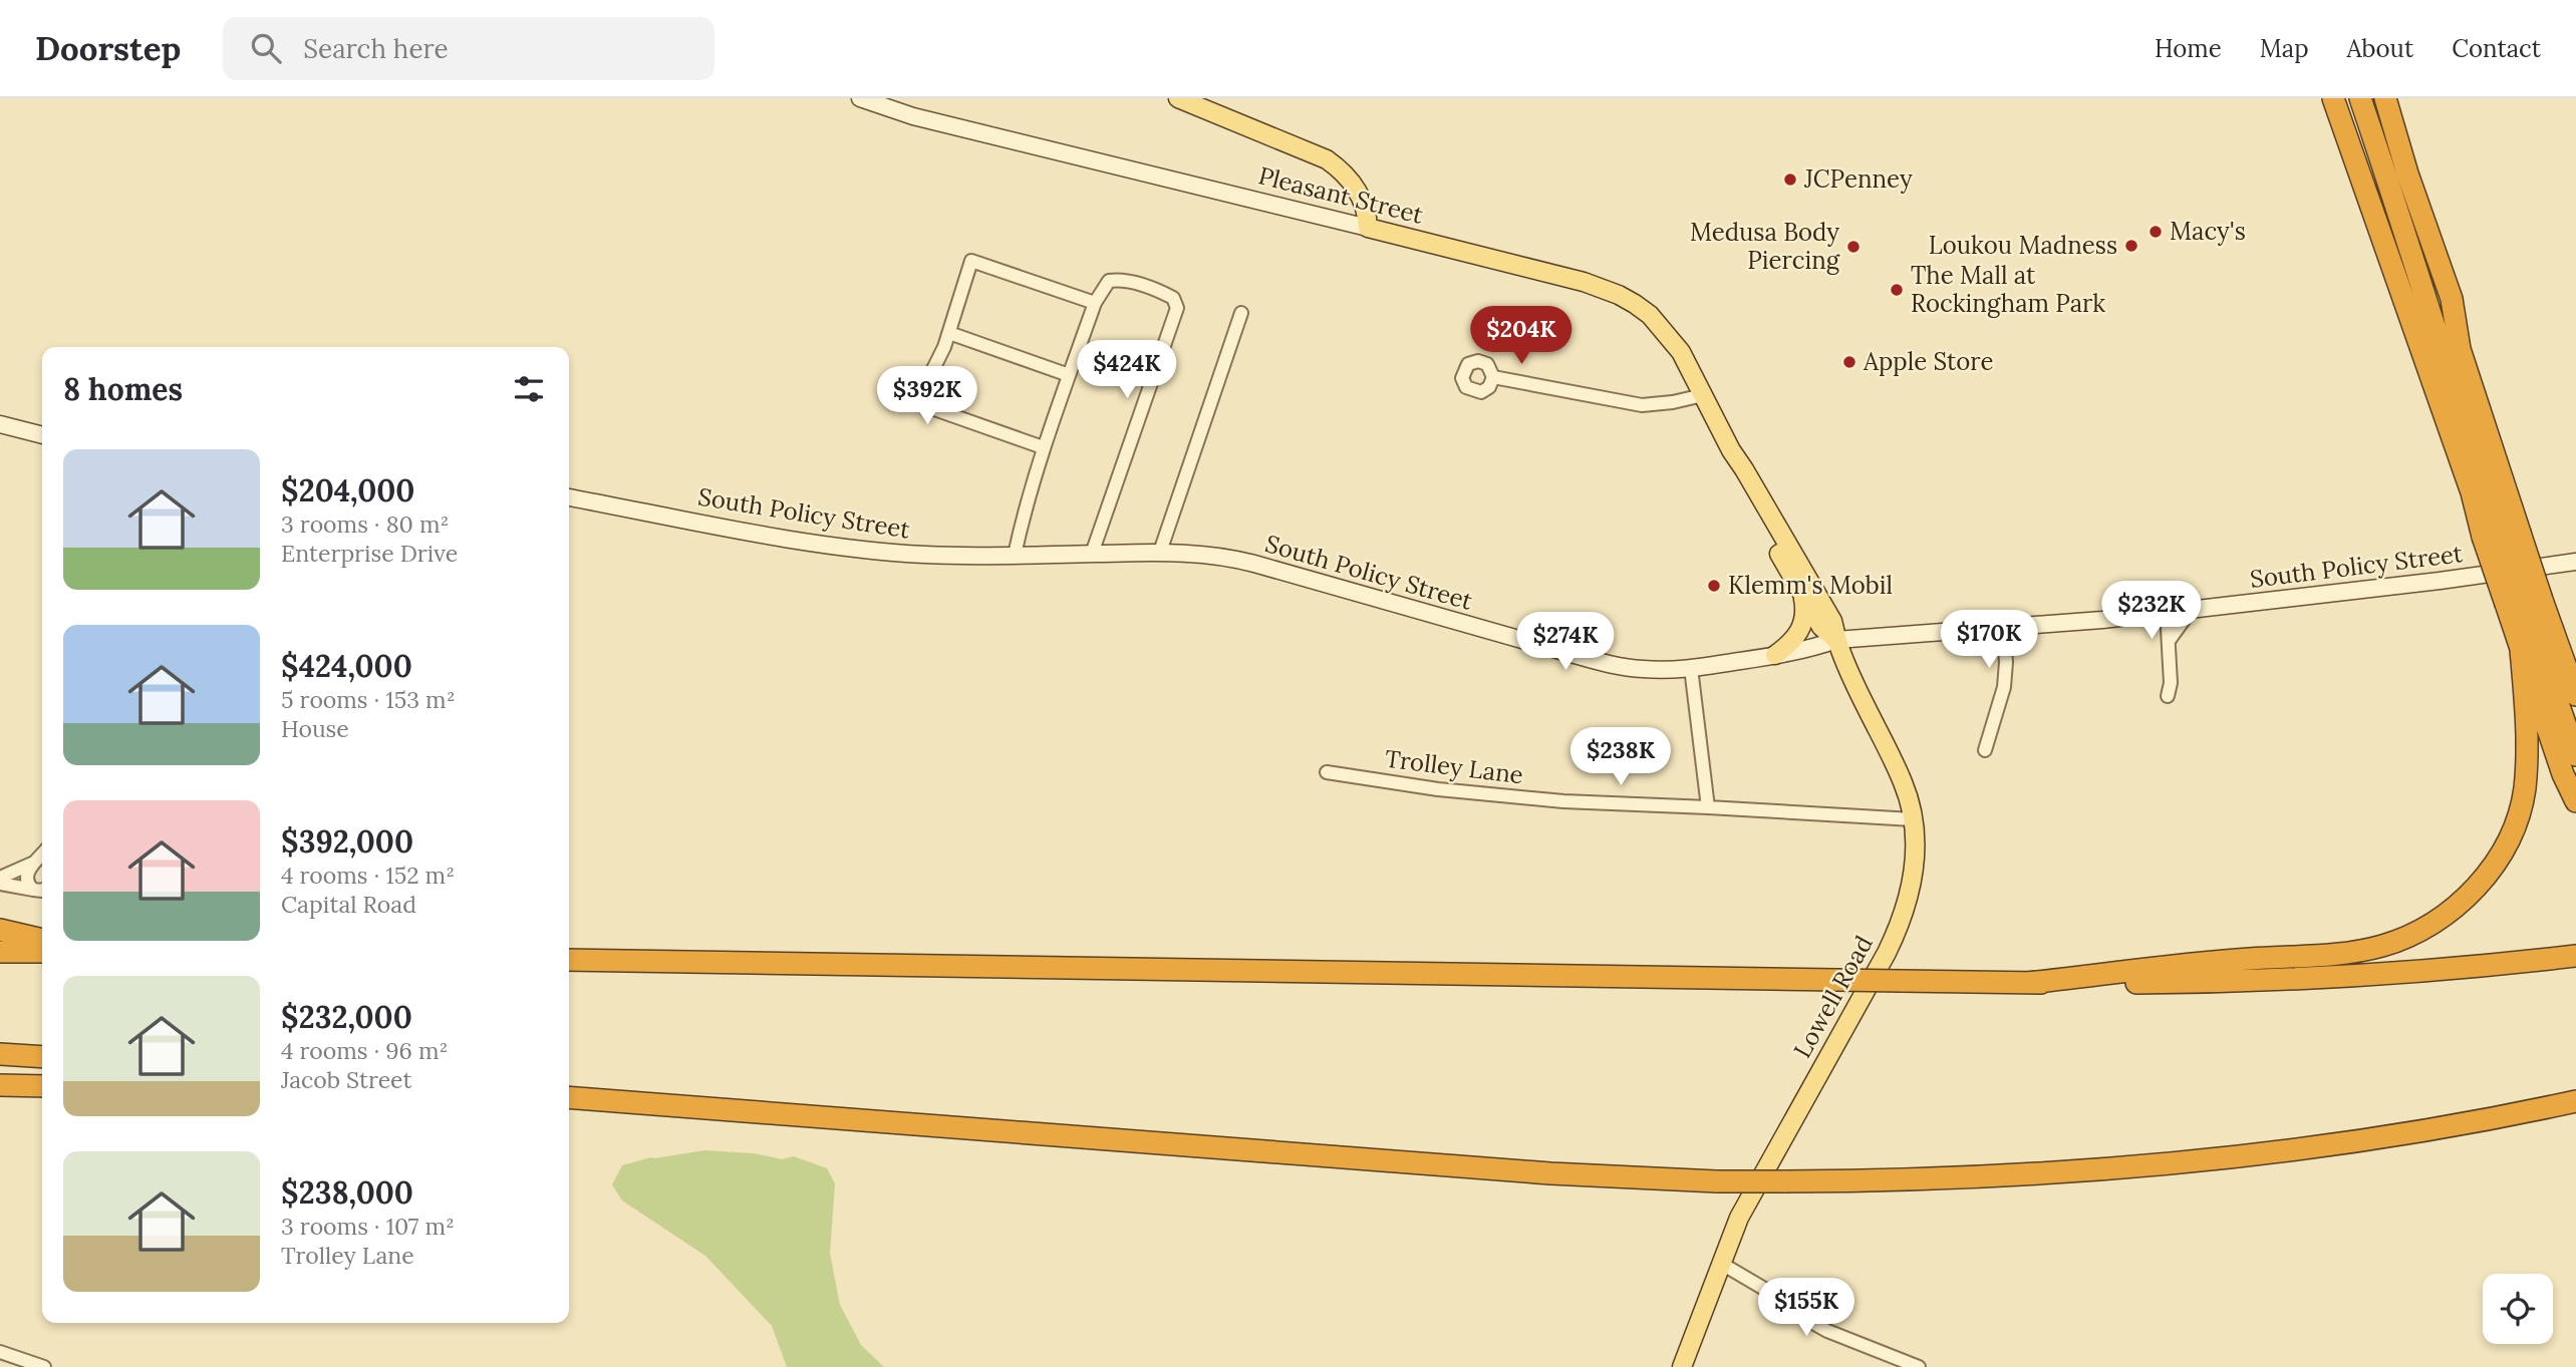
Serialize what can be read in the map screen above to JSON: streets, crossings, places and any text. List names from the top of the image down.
{
  "streets": {
    "main road": ["Pleasant Street", "Lowell Road"],
    "street": ["South Policy Street", "Trolley Lane"]
  },
  "crossings": [
    ["Pleasant Street", "South Policy Street"],
    ["Pleasant Street", "Lowell Road"],
    ["South Policy Street", "Lowell Road"],
    ["Trolley Lane", "Lowell Road"]
  ],
  "places": [
    "JCPenney",
    "Macy's",
    "Loukou Madness",
    "Medusa Body Piercing",
    "The Mall at Rockingham Park",
    "Apple Store",
    "Klemm's Mobil"
  ],
  "page": {
    "header": "Doorstep",
    "search": "Search here",
    "nav": [
      "Home",
      "Map",
      "About",
      "Contact"
    ],
    "price": [
      "$204K",
      "$424K",
      "$392K",
      "$232K",
      "$170K",
      "$274K",
      "$238K",
      "$155K"
    ],
    "heading": "8 homes",
    "list": [
      {
        "name": "$204,000",
        "note": "3 rooms · 80 m² · Enterprise Drive"
      },
      {
        "name": "$424,000",
        "note": "5 rooms · 153 m² · House"
      },
      {
        "name": "$392,000",
        "note": "4 rooms · 152 m² · Capital Road"
      },
      {
        "name": "$232,000",
        "note": "4 rooms · 96 m² · Jacob Street"
      },
      {
        "name": "$238,000",
        "note": "3 rooms · 107 m² · Trolley Lane"
      }
    ]
  }
}
